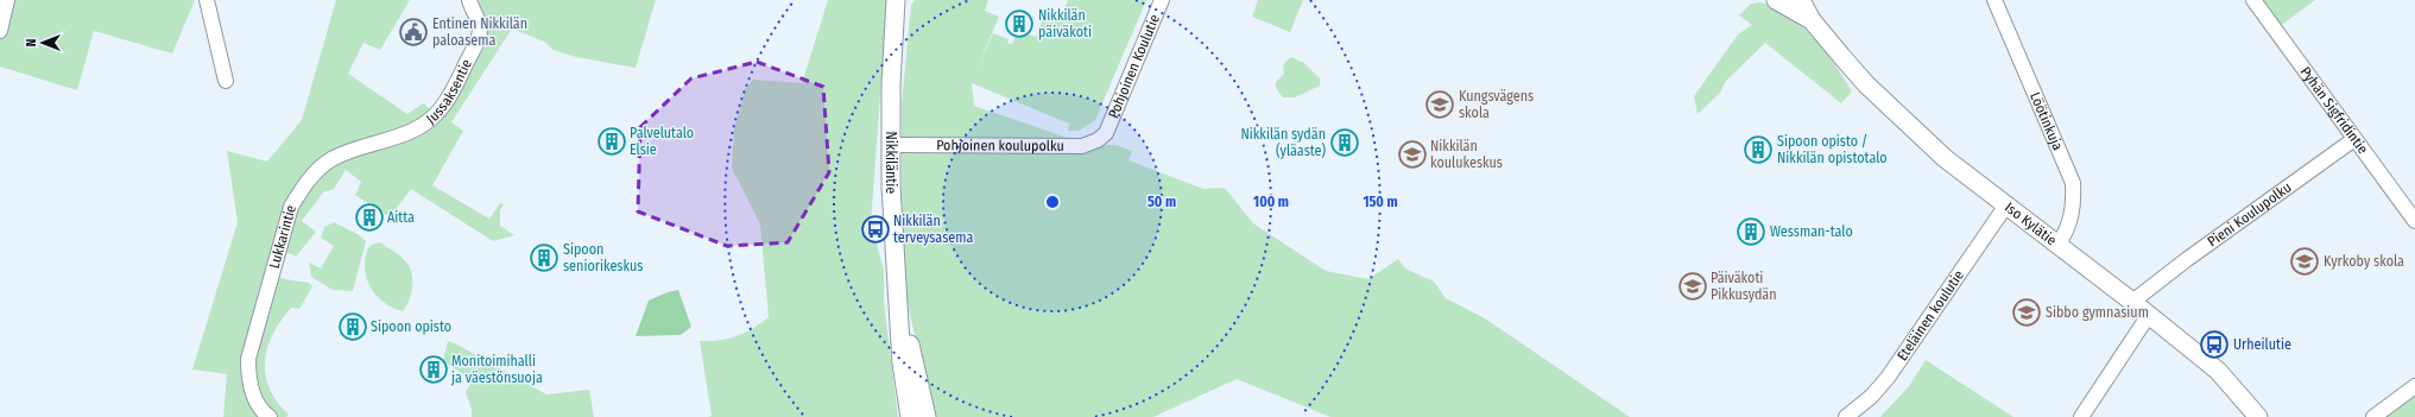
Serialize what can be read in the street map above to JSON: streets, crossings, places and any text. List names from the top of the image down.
{
  "streets": {
    "street": [
      "Pohjoinen Koulutie",
      "Jussaksentie",
      "Pyhän Sigfridintie",
      "Löötinkuja",
      "Pohjoinen koulupolku",
      "Nikkiläntie",
      "Pieni Koulupolku",
      "Iso Kylätie",
      "Lukkarintie",
      "Eteläinen koulutie"
    ]
  },
  "crossings": [
    ["Pohjoinen Koulutie", "Pohjoinen koulupolku"],
    ["Jussaksentie", "Lukkarintie"],
    ["Pyhän Sigfridintie", "Pieni Koulupolku"],
    ["Löötinkuja", "Iso Kylätie"],
    ["Pohjoinen koulupolku", "Nikkiläntie"],
    ["Pieni Koulupolku", "Iso Kylätie"],
    ["Iso Kylätie", "Eteläinen koulutie"]
  ],
  "places": {
    "building": [
      "Nikkilän päiväkoti",
      "Palvelutalo Elsie",
      "Nikkilän sydän (yläaste)",
      "Sipoon opisto / Nikkilän opistotalo",
      "Aitta",
      "Wessman-talo",
      "Sipoon seniorikeskus",
      "Sipoon opisto",
      "Monitoimihalli ja väestönsuoja"
    ],
    "public building": ["Entinen Nikkilän paloasema"],
    "school or university": [
      "Kungsvägens skola",
      "Nikkilän koulukeskus",
      "Kyrkoby skola",
      "Päiväkoti Pikkusydän",
      "Sibbo gymnasium"
    ],
    "bus stop": ["Nikkilän terveysasema", "Urheilutie"]
  },
  "north": "left",
  "rings": ["50 m", "100 m", "150 m"]
}
